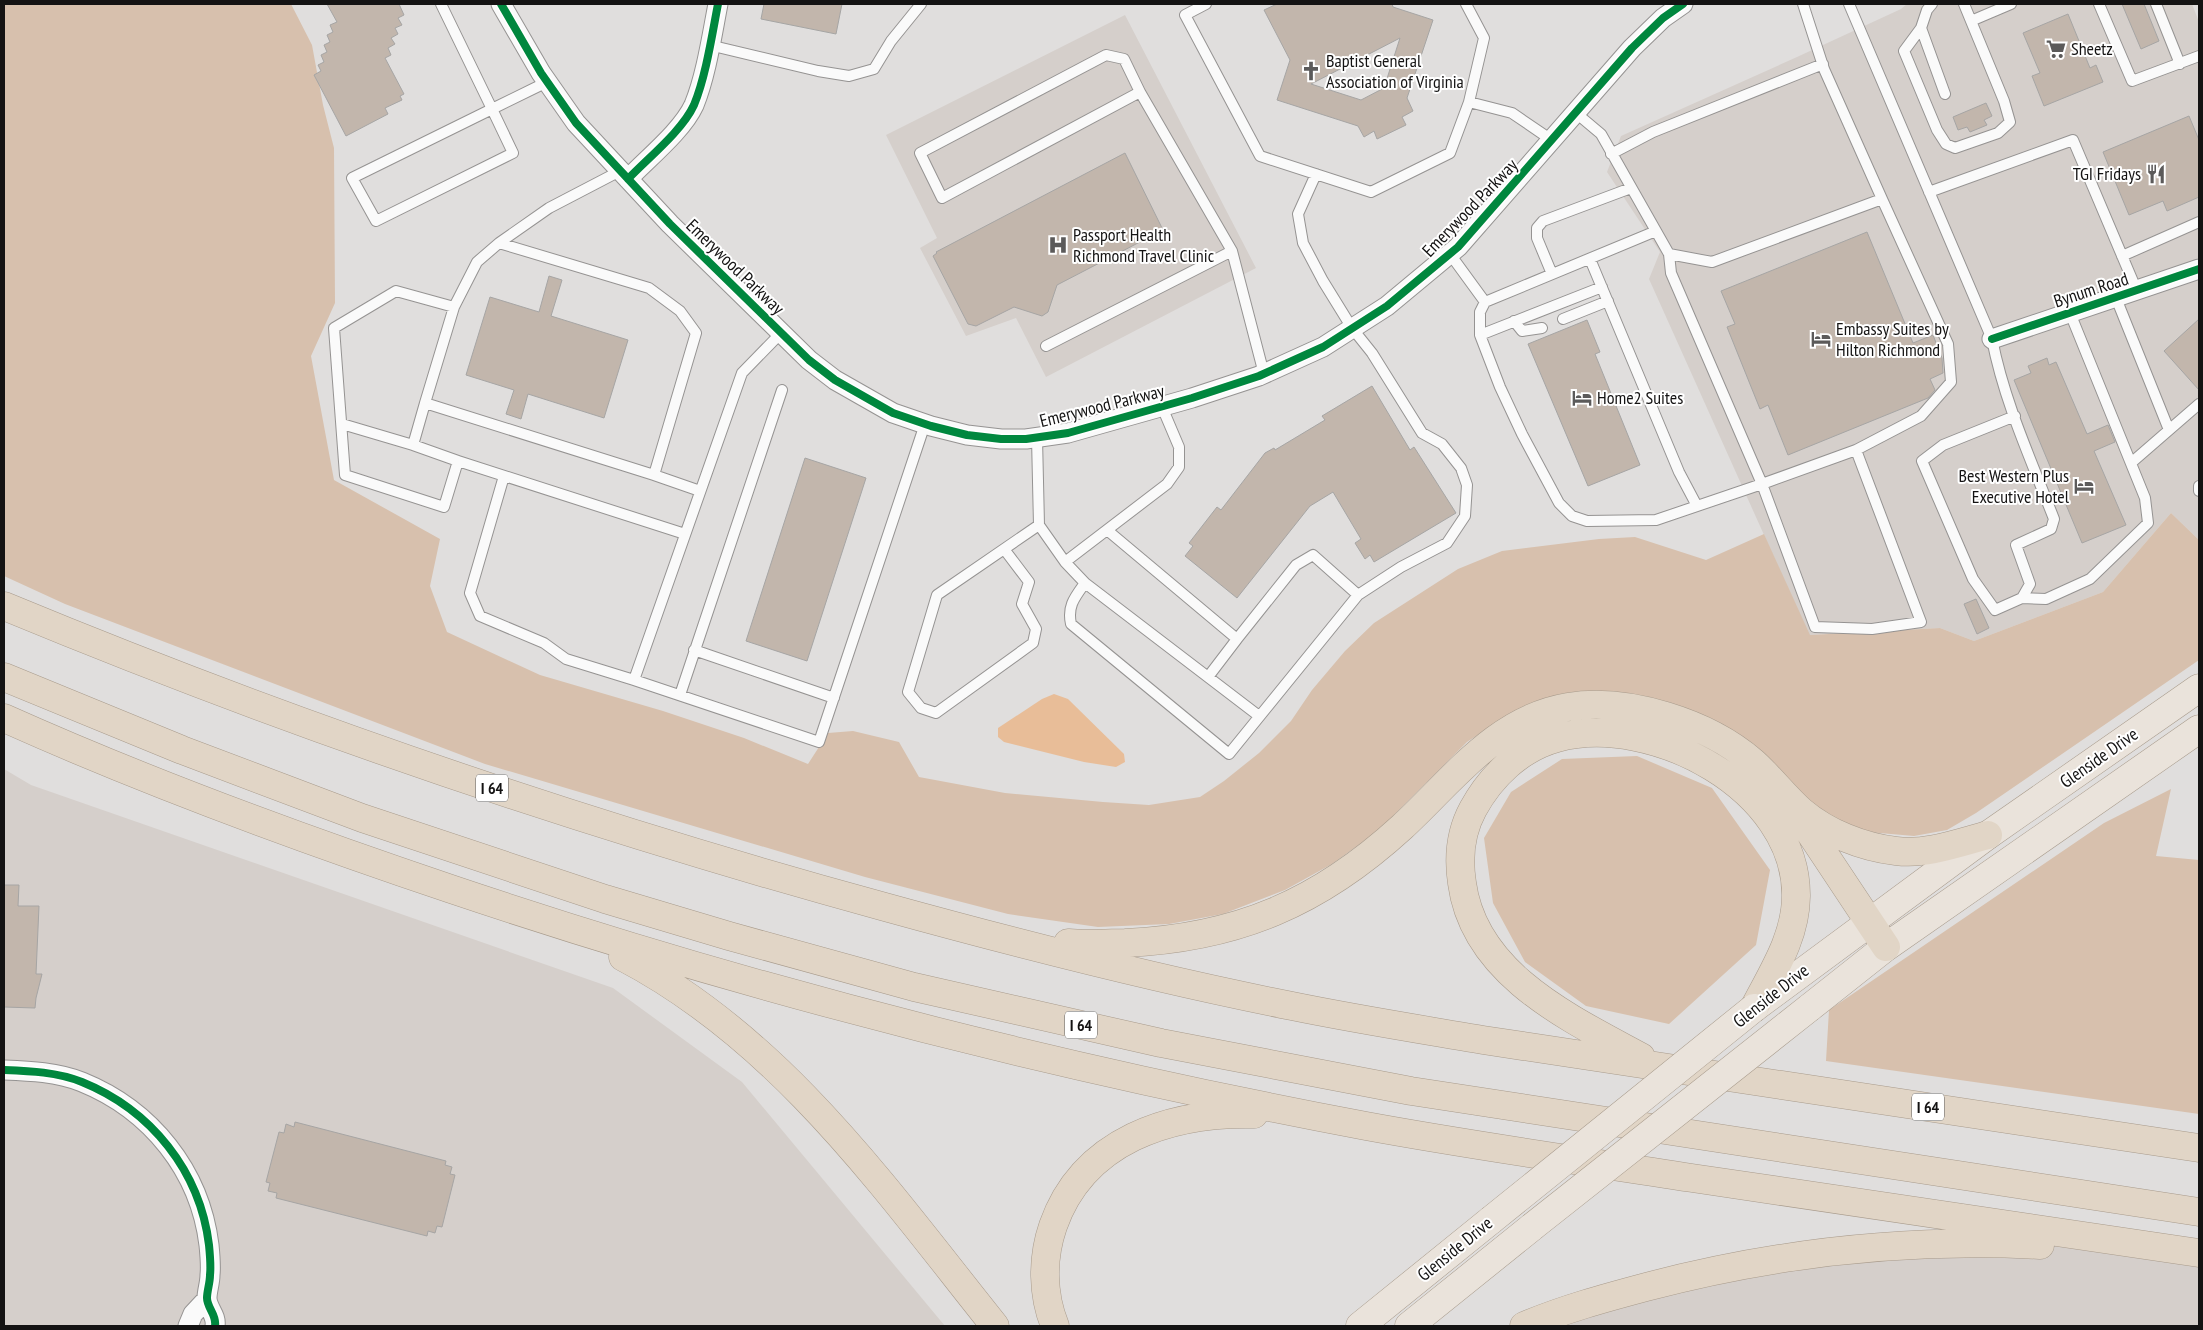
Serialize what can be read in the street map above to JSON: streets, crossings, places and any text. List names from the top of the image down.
{
  "streets": {
    "highway": ["I 64"],
    "main road": ["Glenside Drive"],
    "street": ["Emerywood Parkway", "Bynum Road"]
  },
  "places": {
    "supermarket": ["Sheetz"],
    "church": ["Baptist General Association of Virginia"],
    "restaurant": ["TGI Fridays"],
    "hospital": ["Passport Health Richmond Travel Clinic"],
    "hotel": ["Embassy Suites by Hilton Richmond", "Home2 Suites", "Best Western Plus Executive Hotel"]
  }
}
